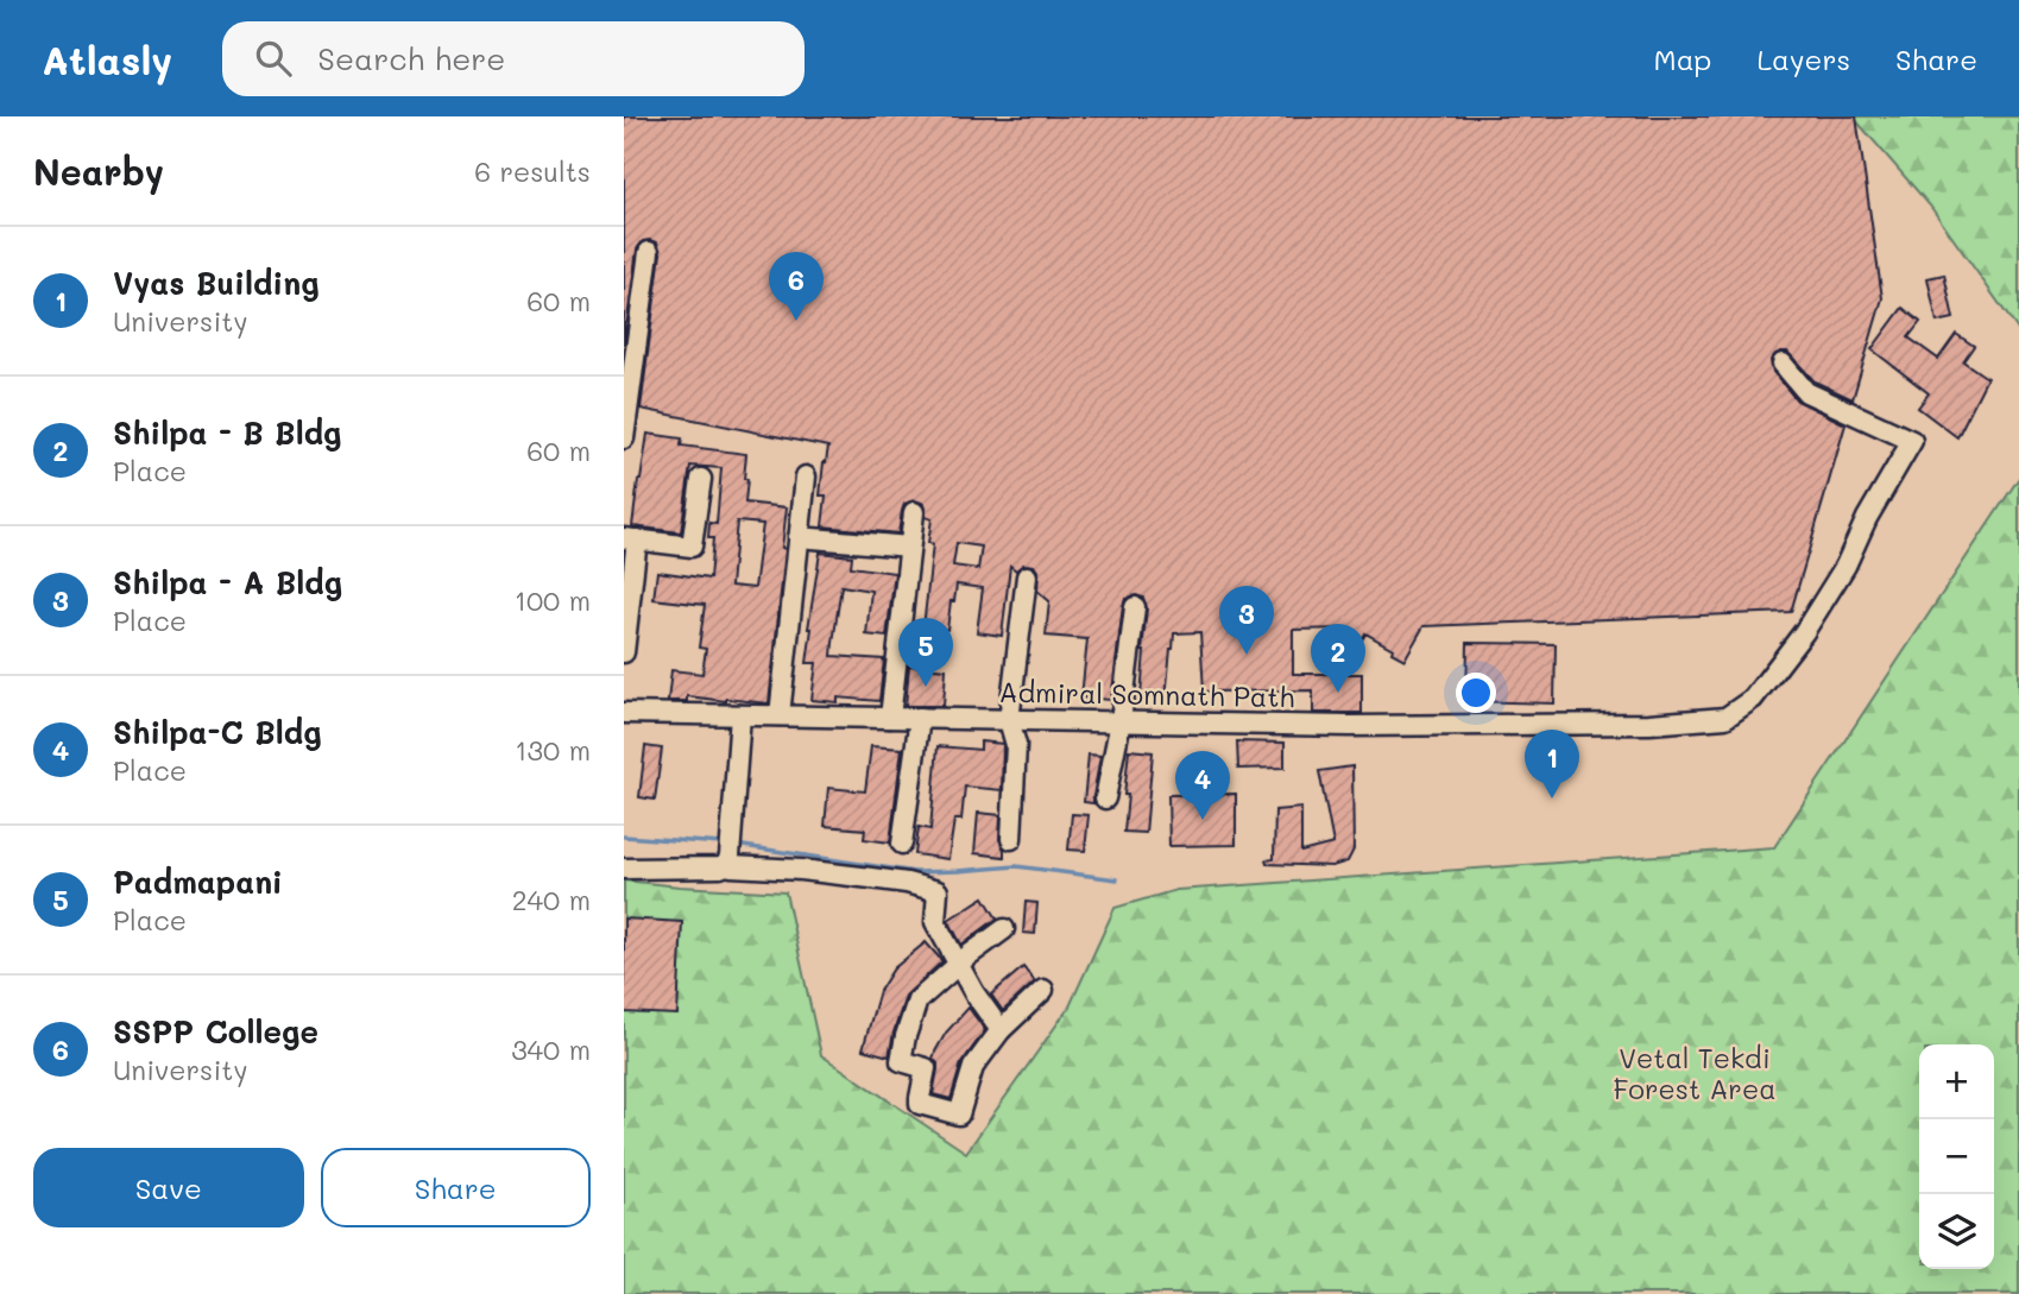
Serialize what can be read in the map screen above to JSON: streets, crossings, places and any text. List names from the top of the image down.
{
  "streets": {
    "street": ["Admiral Somnath Path"]
  },
  "parks": ["Vetal Tekdi Forest Area"],
  "page": {
    "header": "Atlasly",
    "search": "Search here",
    "nav": ["Map", "Layers", "Share"],
    "heading": ["Nearby", "6 results"],
    "list": [
      {
        "mark": "1",
        "name": "Vyas Building",
        "note": "University",
        "value": "60 m"
      },
      {
        "mark": "2",
        "name": "Shilpa - B Bldg",
        "note": "Place",
        "value": "60 m"
      },
      {
        "mark": "3",
        "name": "Shilpa - A Bldg",
        "note": "Place",
        "value": "100 m"
      },
      {
        "mark": "4",
        "name": "Shilpa-C Bldg",
        "note": "Place",
        "value": "130 m"
      },
      {
        "mark": "5",
        "name": "Padmapani",
        "note": "Place",
        "value": "240 m"
      },
      {
        "mark": "6",
        "name": "SSPP College",
        "note": "University",
        "value": "340 m"
      }
    ],
    "pins": [
      "6",
      "3",
      "5",
      "2",
      "1",
      "4"
    ],
    "map_buttons": ["+", "−"],
    "buttons": ["Save", "Share"]
  }
}
